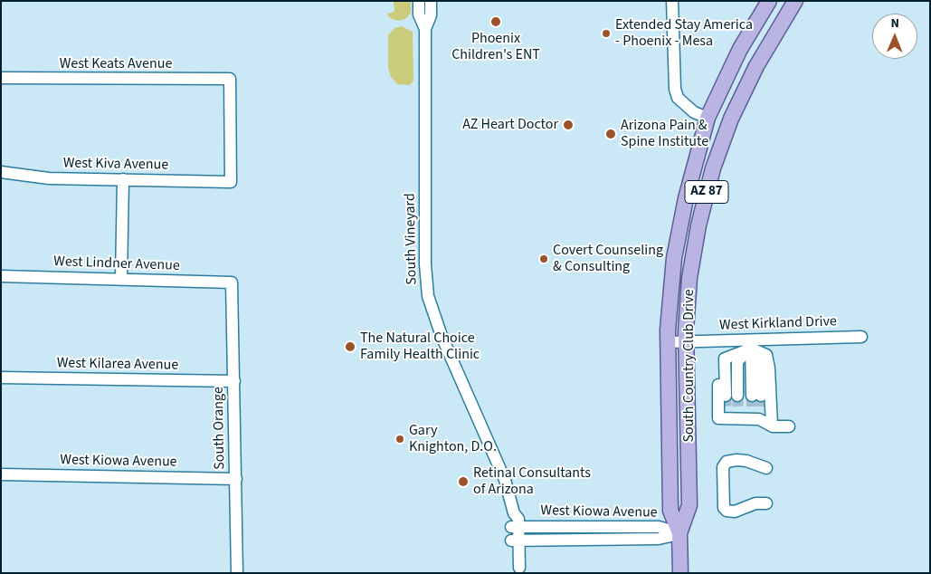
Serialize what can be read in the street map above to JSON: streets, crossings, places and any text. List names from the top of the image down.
{
  "streets": {
    "main road": ["AZ 87", "South Country Club Drive"],
    "street": [
      "West Keats Avenue",
      "West Kiva Avenue",
      "South Vineyard",
      "West Lindner Avenue",
      "West Kirkland Drive",
      "West Kilarea Avenue",
      "South Orange",
      "West Kiowa Avenue"
    ]
  },
  "crossings": [
    ["West Keats Avenue", "West Kiva Avenue"],
    ["South Vineyard", "West Kiowa Avenue"],
    ["West Lindner Avenue", "South Orange"],
    ["West Kirkland Drive", "South Country Club Drive"],
    ["West Kilarea Avenue", "South Orange"],
    ["South Country Club Drive", "West Kiowa Avenue"],
    ["South Orange", "West Kiowa Avenue"]
  ],
  "places": [
    "Phoenix Children's ENT",
    "Extended Stay America - Phoenix - Mesa",
    "AZ Heart Doctor",
    "Arizona Pain & Spine Institute",
    "Covert Counseling & Consulting",
    "The Natural Choice Family Health Clinic",
    "Gary Knighton, D.O.",
    "Retinal Consultants of Arizona"
  ],
  "north": "top"
}
